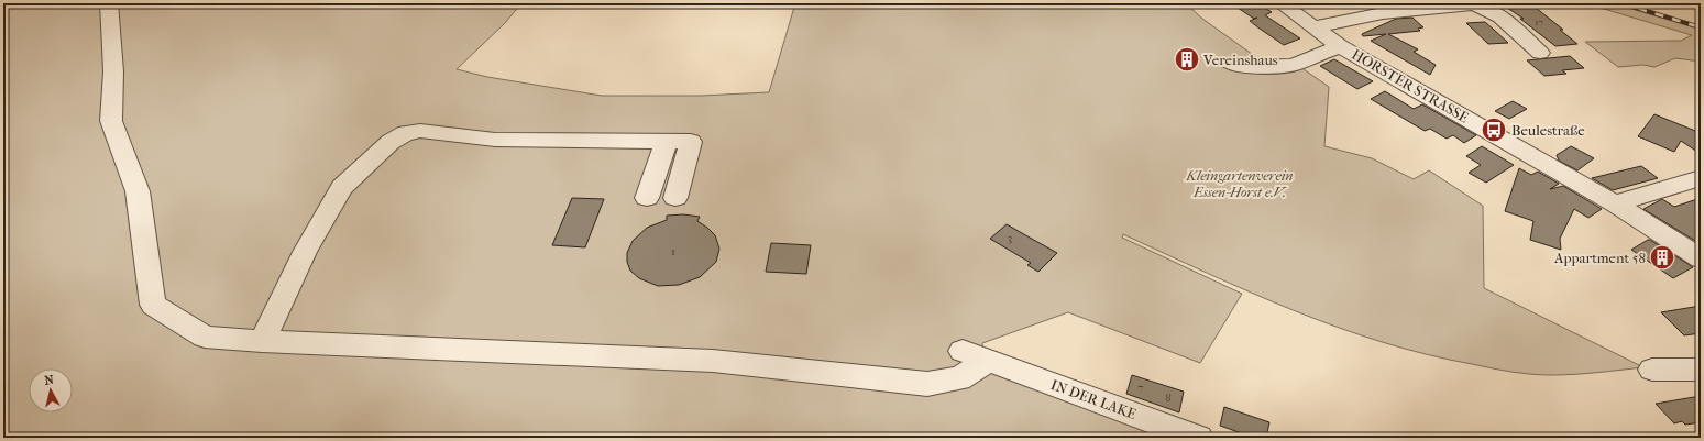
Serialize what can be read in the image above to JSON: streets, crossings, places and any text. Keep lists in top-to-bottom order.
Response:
{
  "streets": {
    "street": ["HORSTER STRASSE", "IN DER LAKE"]
  },
  "parks": ["Kleingartenverein Essen-Horst e.V."],
  "places": {
    "building": ["Vereinshaus", "Appartment 58"],
    "bus stop": ["Beulestraße"]
  },
  "house_numbers": [
    "17",
    "3",
    "1",
    "7",
    "8"
  ],
  "north": "top"
}
